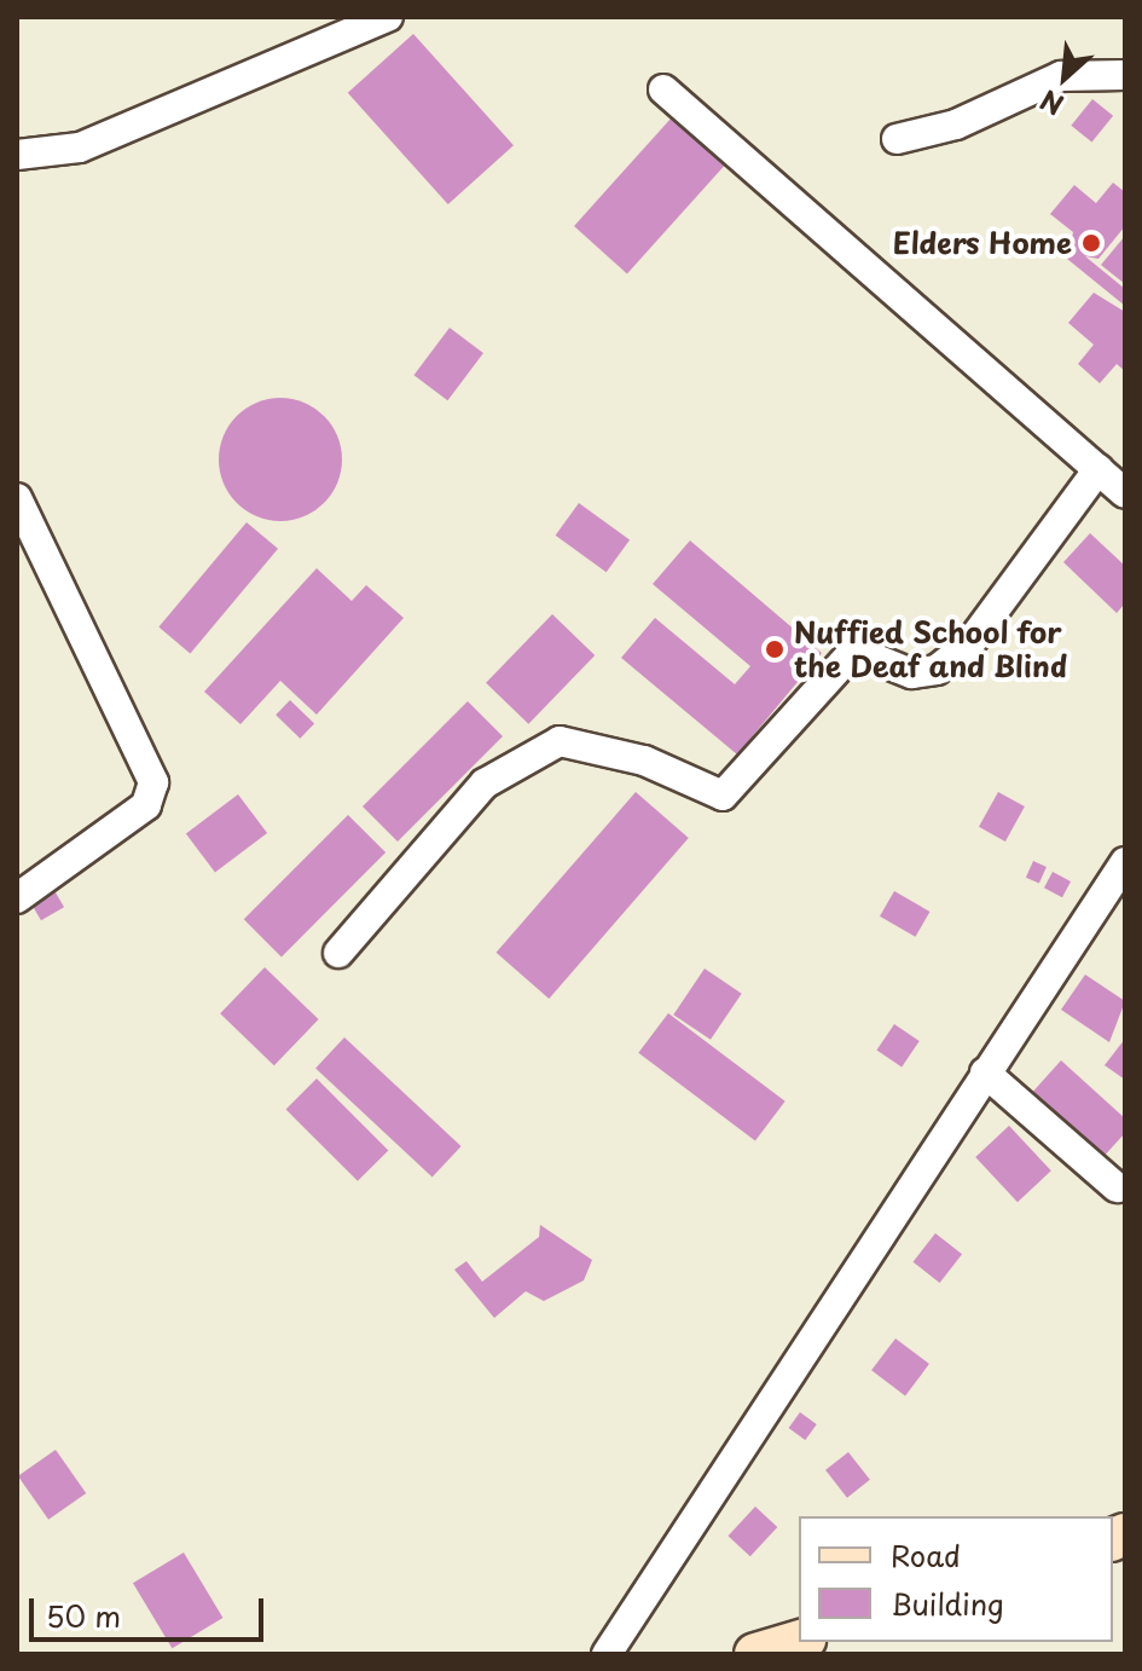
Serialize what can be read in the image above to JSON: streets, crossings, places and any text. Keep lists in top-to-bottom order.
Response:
{
  "places": ["Elders Home", "Nuffied School for the Deaf and Blind"],
  "legend": ["Road", "Building"],
  "scale_bar": "50 m",
  "north": "bottom left"
}
